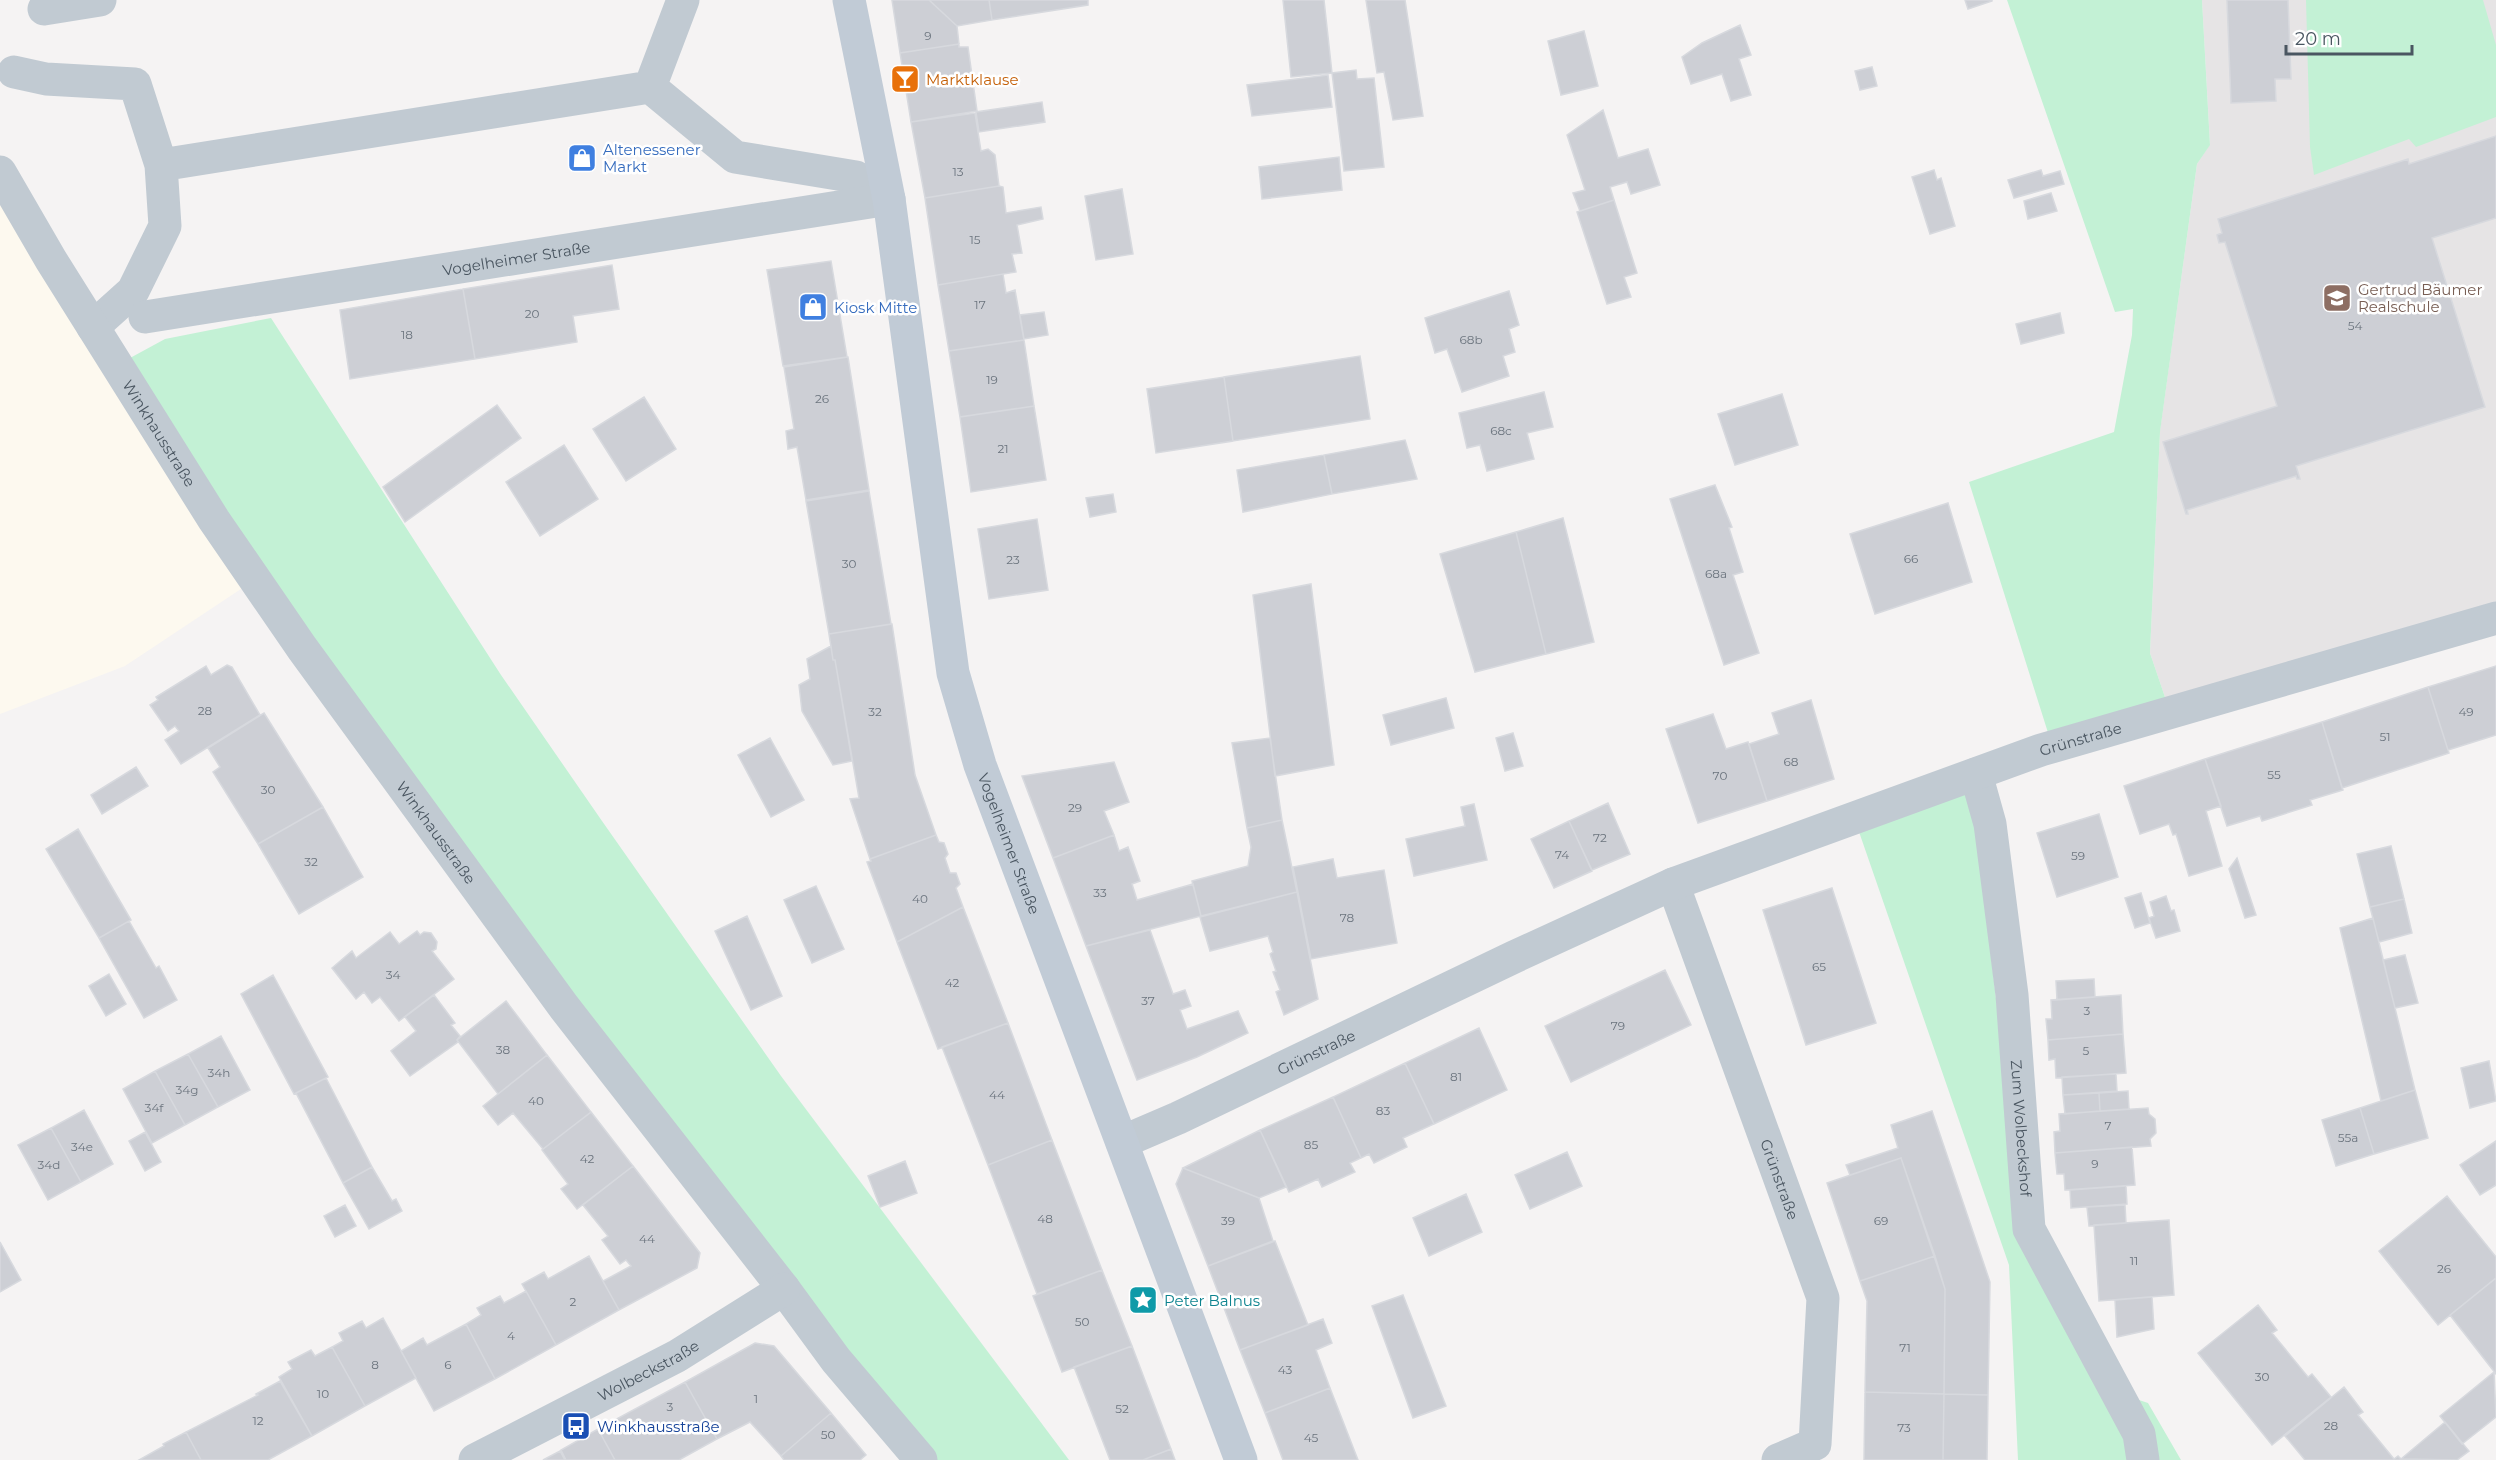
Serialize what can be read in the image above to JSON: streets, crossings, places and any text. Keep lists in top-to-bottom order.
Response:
{
  "streets": {
    "main road": ["Vogelheimer Straße"],
    "street": [
      "Winkhausstraße",
      "Grünstraße",
      "Zum Wolbeckshof",
      "Wolbeckstraße"
    ]
  },
  "crossings": [
    ["Vogelheimer Straße", "Grünstraße"],
    ["Winkhausstraße", "Wolbeckstraße"],
    ["Grünstraße", "Zum Wolbeckshof"]
  ],
  "places": {
    "bar": ["Marktklause"],
    "shop": ["Altenessener Markt", "Kiosk Mitte"],
    "school or university": ["Gertrud Bäumer Realschule"],
    "place": ["Peter Balnus"],
    "bus stop": ["Winkhausstraße"]
  },
  "house_numbers": [
    "9",
    "13",
    "15",
    "17",
    "20",
    "54",
    "18",
    "68b",
    "19",
    "26",
    "68c",
    "21",
    "66",
    "23",
    "30",
    "68a",
    "28",
    "32",
    "49",
    "51",
    "68",
    "55",
    "70",
    "30",
    "29",
    "72",
    "74",
    "59",
    "32",
    "33",
    "40",
    "78",
    "65",
    "34",
    "42",
    "37",
    "3",
    "79",
    "38",
    "5",
    "34h",
    "81",
    "34g",
    "44",
    "40",
    "34f",
    "83",
    "7",
    "55a",
    "85",
    "34e",
    "42",
    "9",
    "34d",
    "48",
    "39",
    "69",
    "44",
    "11",
    "26",
    "2",
    "50",
    "4",
    "71",
    "8",
    "6",
    "43",
    "30",
    "10",
    "1",
    "3",
    "52",
    "12",
    "28",
    "73",
    "50",
    "45"
  ],
  "scale_bar": "20 m"
}
